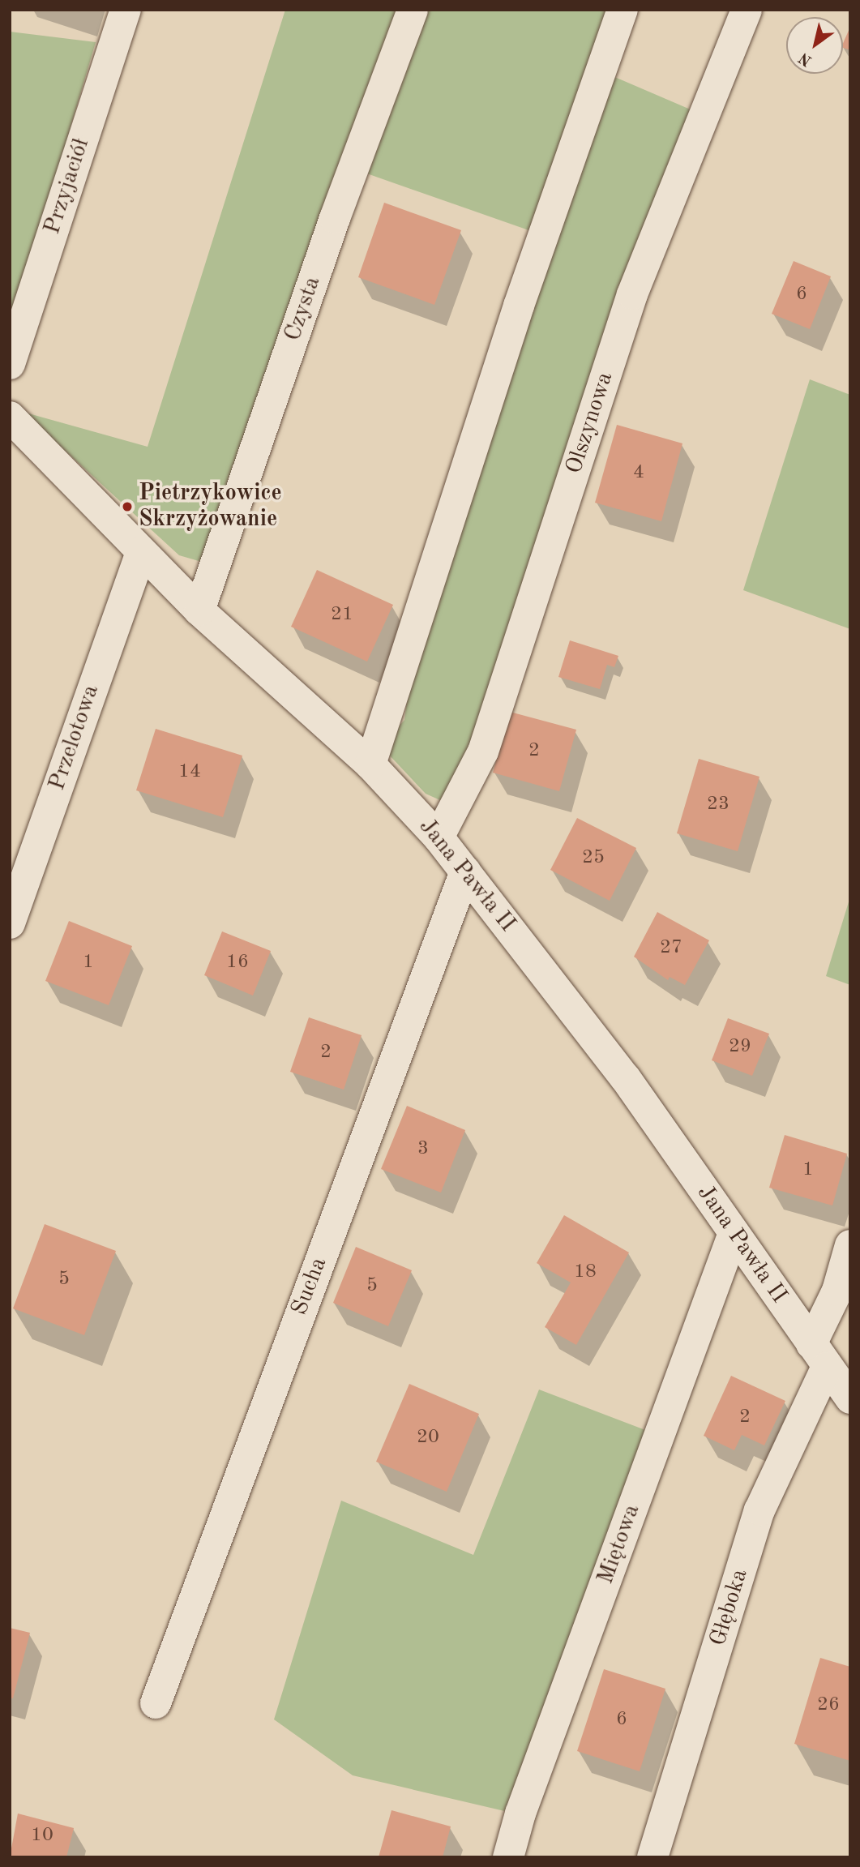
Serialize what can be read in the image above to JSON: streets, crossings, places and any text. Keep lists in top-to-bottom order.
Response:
{
  "streets": {
    "street": [
      "Przyjaciół",
      "Czysta",
      "Olszynowa",
      "Przelotowa",
      "Jana Pawła II",
      "Sucha",
      "Miętowa",
      "Głęboka"
    ]
  },
  "crossings": [
    ["Czysta", "Jana Pawła II"],
    ["Olszynowa", "Jana Pawła II"],
    ["Przelotowa", "Jana Pawła II"],
    ["Jana Pawła II", "Sucha"],
    ["Jana Pawła II", "Miętowa"],
    ["Jana Pawła II", "Głęboka"]
  ],
  "places": ["Pietrzykowice Skrzyżowanie"],
  "house_numbers": [
    "6",
    "4",
    "21",
    "2",
    "14",
    "23",
    "25",
    "27",
    "1",
    "16",
    "29",
    "2",
    "3",
    "1",
    "18",
    "5",
    "5",
    "2",
    "20",
    "26",
    "6",
    "10"
  ],
  "north": "bottom left"
}
